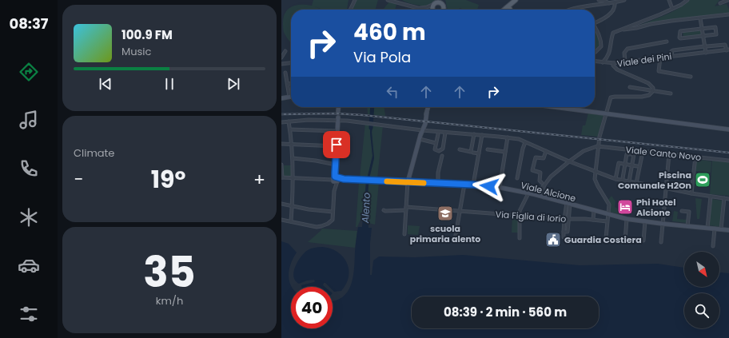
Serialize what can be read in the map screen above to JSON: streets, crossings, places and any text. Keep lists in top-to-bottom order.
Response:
{
  "streets": {
    "street": [
      "Viale dei Pini",
      "Viale Canto Novo",
      "Viale Alcione",
      "Via Figlia di Iorio"
    ]
  },
  "water": ["Alento"],
  "places": {
    "sports": ["Piscina Comunale H2On"],
    "hotel": ["Phi Hotel Alcione"],
    "school or university": ["scuola primaria alento"],
    "public building": ["Guardia Costiera"]
  },
  "north": "bottom right",
  "page": {
    "tabs": "08:37",
    "turn": ["460 m", "Via Pola"],
    "song": ["100.9 FM", "Music"],
    "tile": [
      "Climate",
      ["35", "km/h"]
    ],
    "heat": ["−", "19°", "+"],
    "limit": "40",
    "trip": "08:39 · 2 min · 560 m"
  }
}
